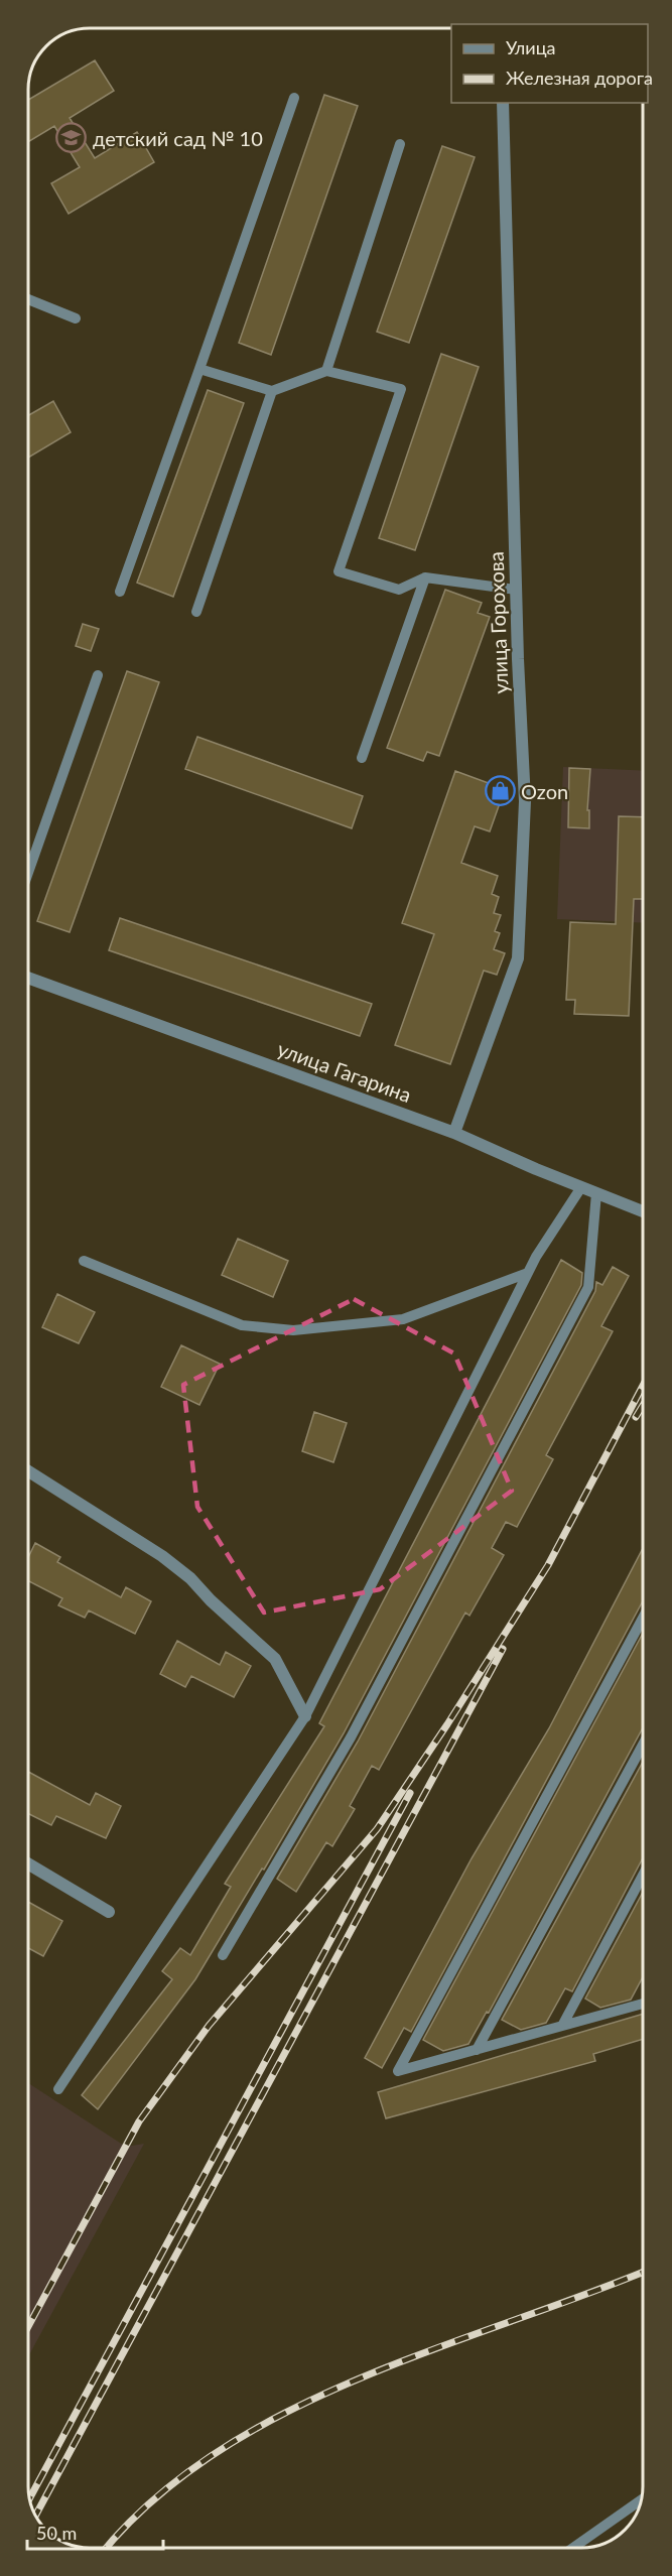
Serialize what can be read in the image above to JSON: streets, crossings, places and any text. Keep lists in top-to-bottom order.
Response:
{
  "streets": {
    "street": ["улица Горохова", "улица Гагарина"]
  },
  "crossings": [
    ["улица Горохова", "улица Гагарина"]
  ],
  "places": {
    "school or university": ["детский сад № 10"],
    "shop": ["Ozon"]
  },
  "legend": ["Улица", "Железная дорога"],
  "scale_bar": "50 m"
}
